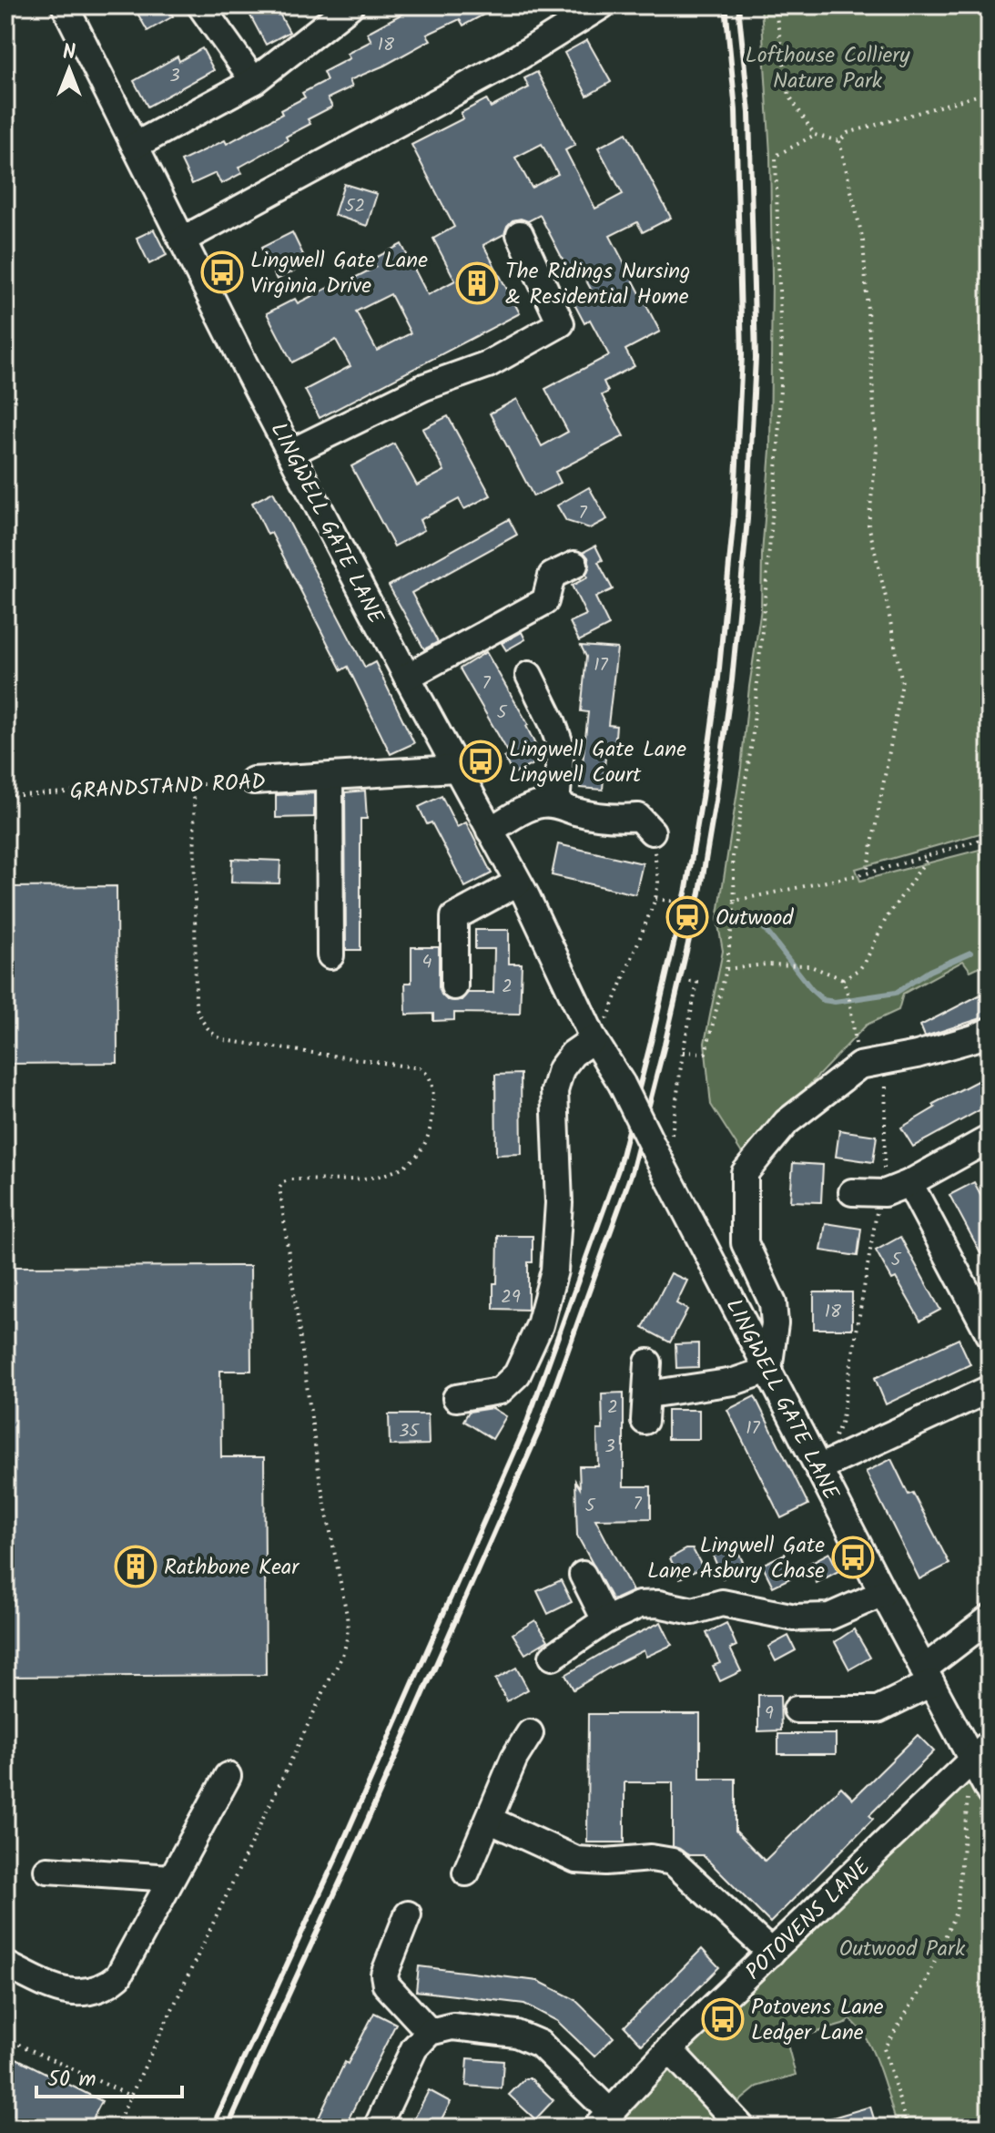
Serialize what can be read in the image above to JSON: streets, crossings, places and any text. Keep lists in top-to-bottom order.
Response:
{
  "streets": {
    "street": ["LINGWELL GATE LANE", "GRANDSTAND ROAD", "POTOVENS LANE"]
  },
  "crossings": [
    ["LINGWELL GATE LANE", "GRANDSTAND ROAD"],
    ["LINGWELL GATE LANE", "POTOVENS LANE"]
  ],
  "parks": ["Lofthouse Colliery Nature Park", "Outwood Park"],
  "places": {
    "bus stop": [
      "Lingwell Gate Lane Virginia Drive",
      "Lingwell Gate Lane Lingwell Court",
      "Lingwell Gate Lane Asbury Chase",
      "Potovens Lane Ledger Lane"
    ],
    "building": ["The Ridings Nursing & Residential Home", "Rathbone Kear"],
    "station": ["Outwood"]
  },
  "house_numbers": [
    "18",
    "3",
    "52",
    "7",
    "17",
    "7",
    "5",
    "4",
    "2",
    "5",
    "29",
    "18",
    "2",
    "17",
    "35",
    "3",
    "7",
    "5",
    "9"
  ],
  "scale_bar": "50 m",
  "north": "top"
}
